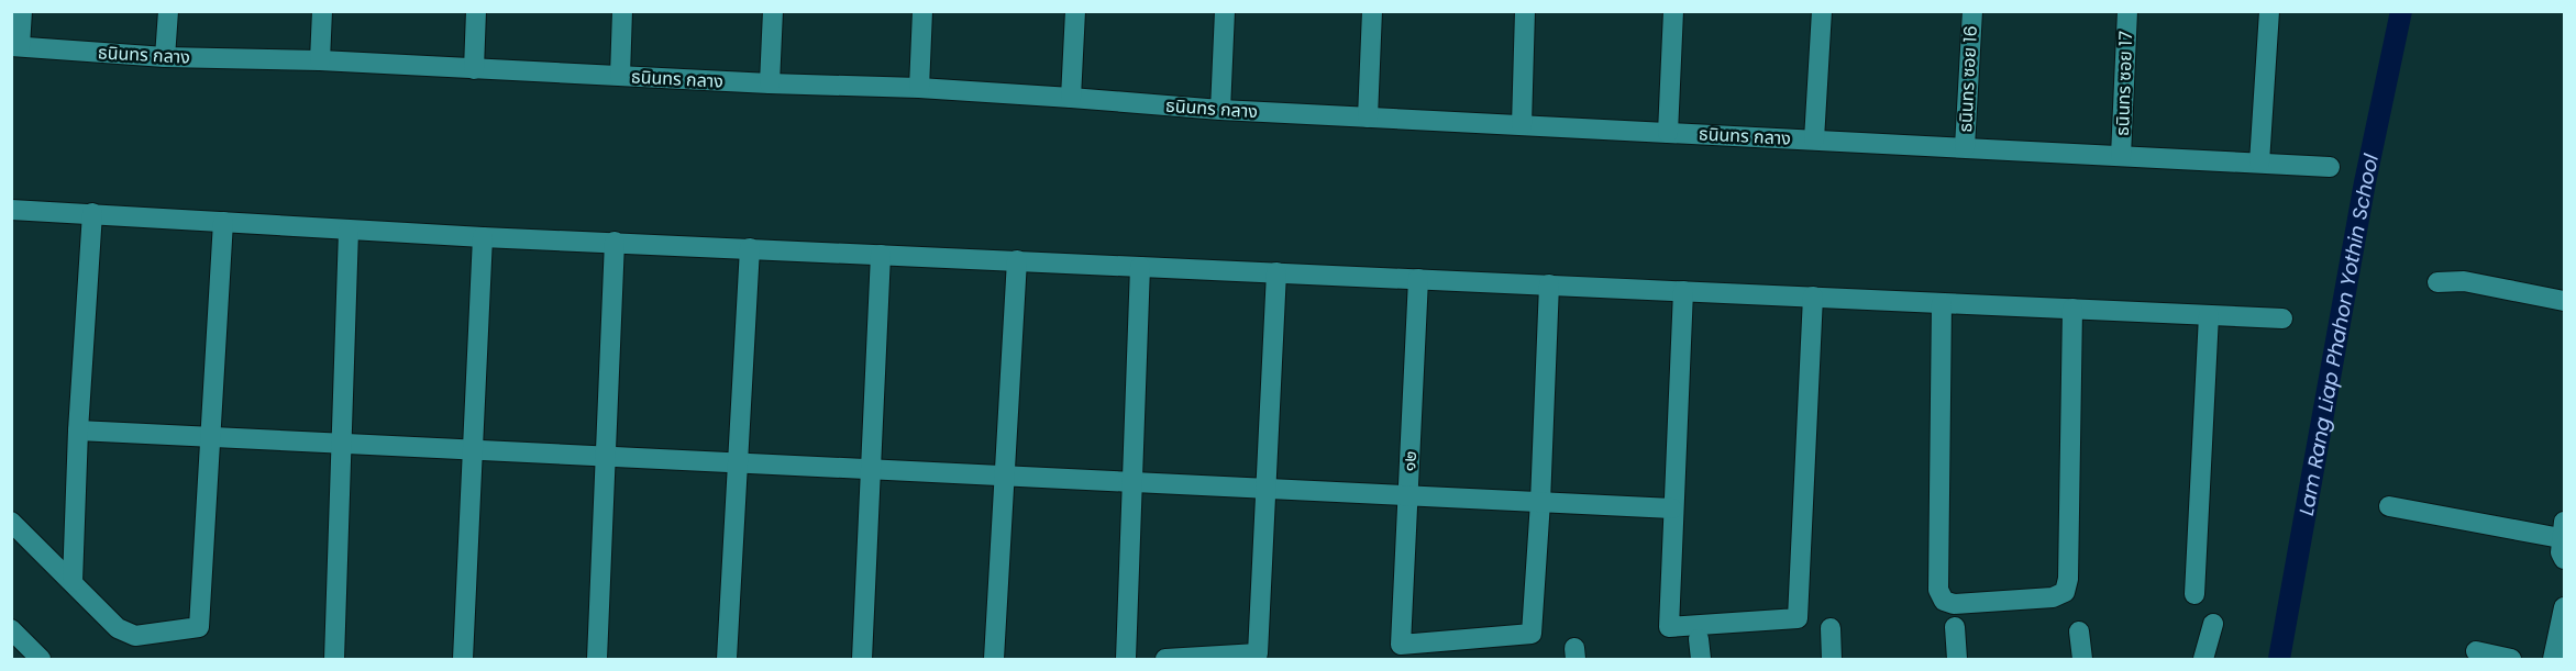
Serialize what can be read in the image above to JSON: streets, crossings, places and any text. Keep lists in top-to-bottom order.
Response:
{
  "streets": {
    "street": [
      "ธนินทร กลาง",
      "ธนินทร ซอย 16",
      "ธนินทร ซอย 17",
      "๑๒"
    ]
  },
  "crossings": [
    ["ธนินทร กลาง", "ธนินทร ซอย 16"],
    ["ธนินทร กลาง", "ธนินทร ซอย 17"]
  ],
  "water": ["Lam Rang Liap Phahon Yothin School"]
}
